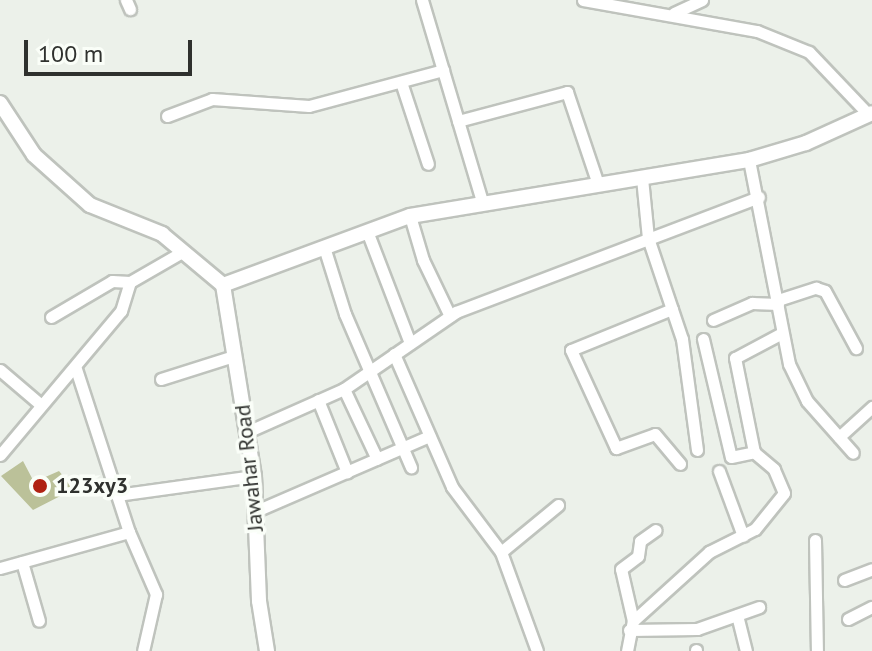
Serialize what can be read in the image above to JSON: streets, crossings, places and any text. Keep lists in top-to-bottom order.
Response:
{
  "streets": {
    "street": ["Jawahar Road"]
  },
  "places": ["123xy3"],
  "scale_bar": "100 m"
}
